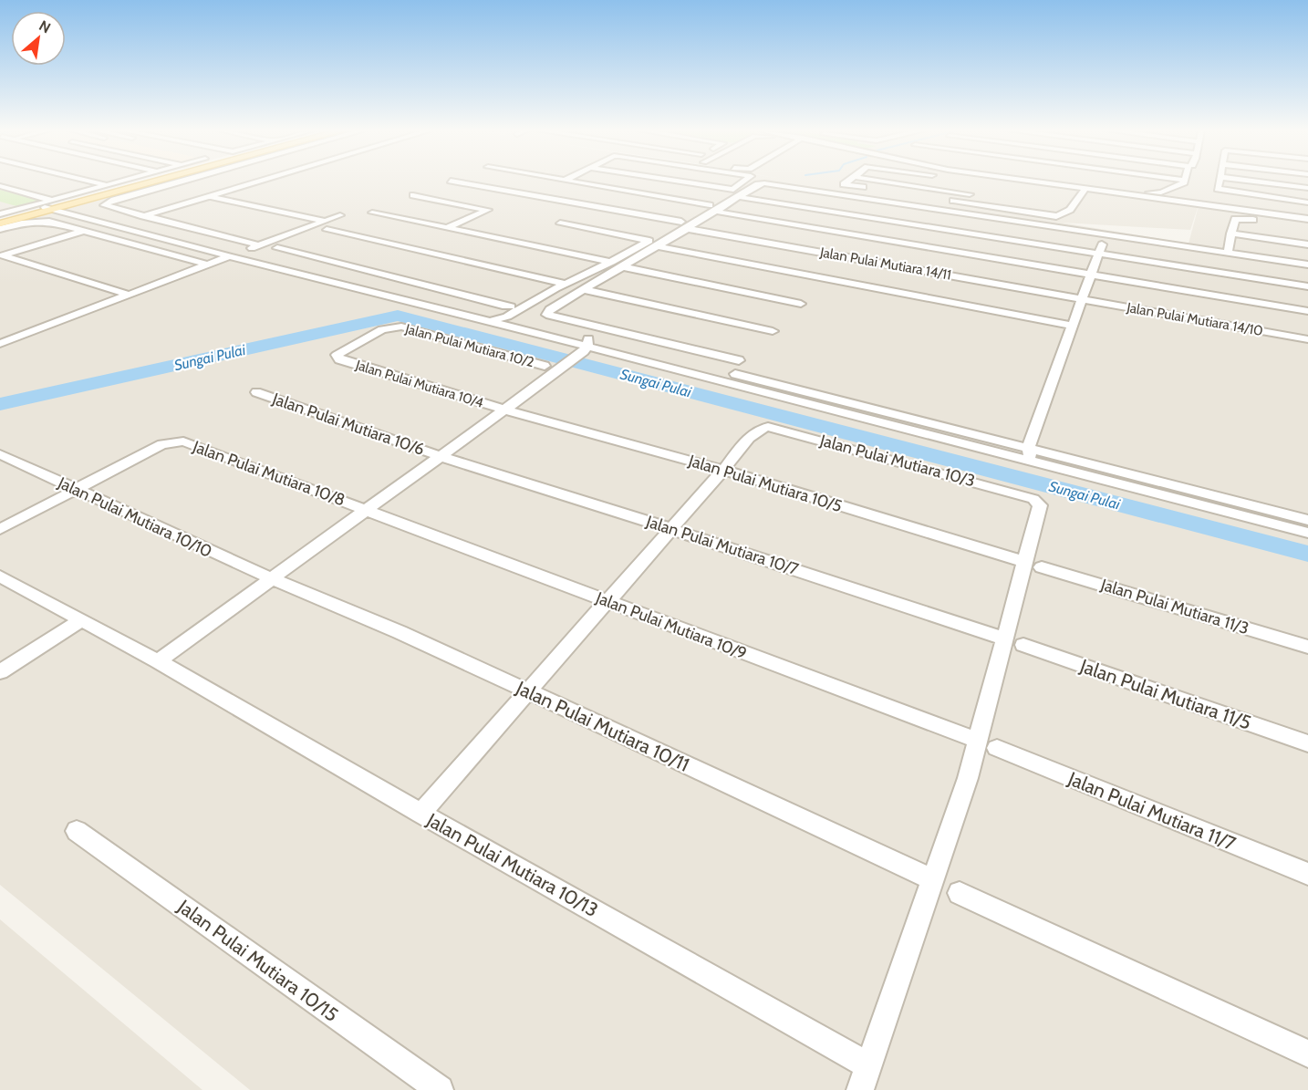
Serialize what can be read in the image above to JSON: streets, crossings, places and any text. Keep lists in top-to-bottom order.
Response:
{
  "streets": {
    "street": [
      "Jalan Pulai Mutiara 14/11",
      "Jalan Pulai Mutiara 14/10",
      "Jalan Pulai Mutiara 10/2",
      "Jalan Pulai Mutiara 10/4",
      "Jalan Pulai Mutiara 10/6",
      "Jalan Pulai Mutiara 10/3",
      "Jalan Pulai Mutiara 10/8",
      "Jalan Pulai Mutiara 10/5",
      "Jalan Pulai Mutiara 10/10",
      "Jalan Pulai Mutiara 10/7",
      "Jalan Pulai Mutiara 11/3",
      "Jalan Pulai Mutiara 10/9",
      "Jalan Pulai Mutiara 11/5",
      "Jalan Pulai Mutiara 10/11",
      "Jalan Pulai Mutiara 11/7",
      "Jalan Pulai Mutiara 10/13",
      "Jalan Pulai Mutiara 10/15"
    ]
  },
  "crossings": [
    ["Jalan Pulai Mutiara 14/11", "Jalan Pulai Mutiara 14/10"],
    ["Jalan Pulai Mutiara 10/2", "Jalan Pulai Mutiara 10/4"],
    ["Jalan Pulai Mutiara 10/4", "Jalan Pulai Mutiara 10/5"],
    ["Jalan Pulai Mutiara 10/6", "Jalan Pulai Mutiara 10/7"],
    ["Jalan Pulai Mutiara 10/3", "Jalan Pulai Mutiara 10/5"],
    ["Jalan Pulai Mutiara 10/8", "Jalan Pulai Mutiara 10/10"],
    ["Jalan Pulai Mutiara 10/8", "Jalan Pulai Mutiara 10/9"],
    ["Jalan Pulai Mutiara 10/10", "Jalan Pulai Mutiara 10/11"],
    ["Jalan Pulai Mutiara 10/9", "Jalan Pulai Mutiara 11/7"]
  ],
  "water": ["Sungai Pulai"],
  "north": "top right"
}
